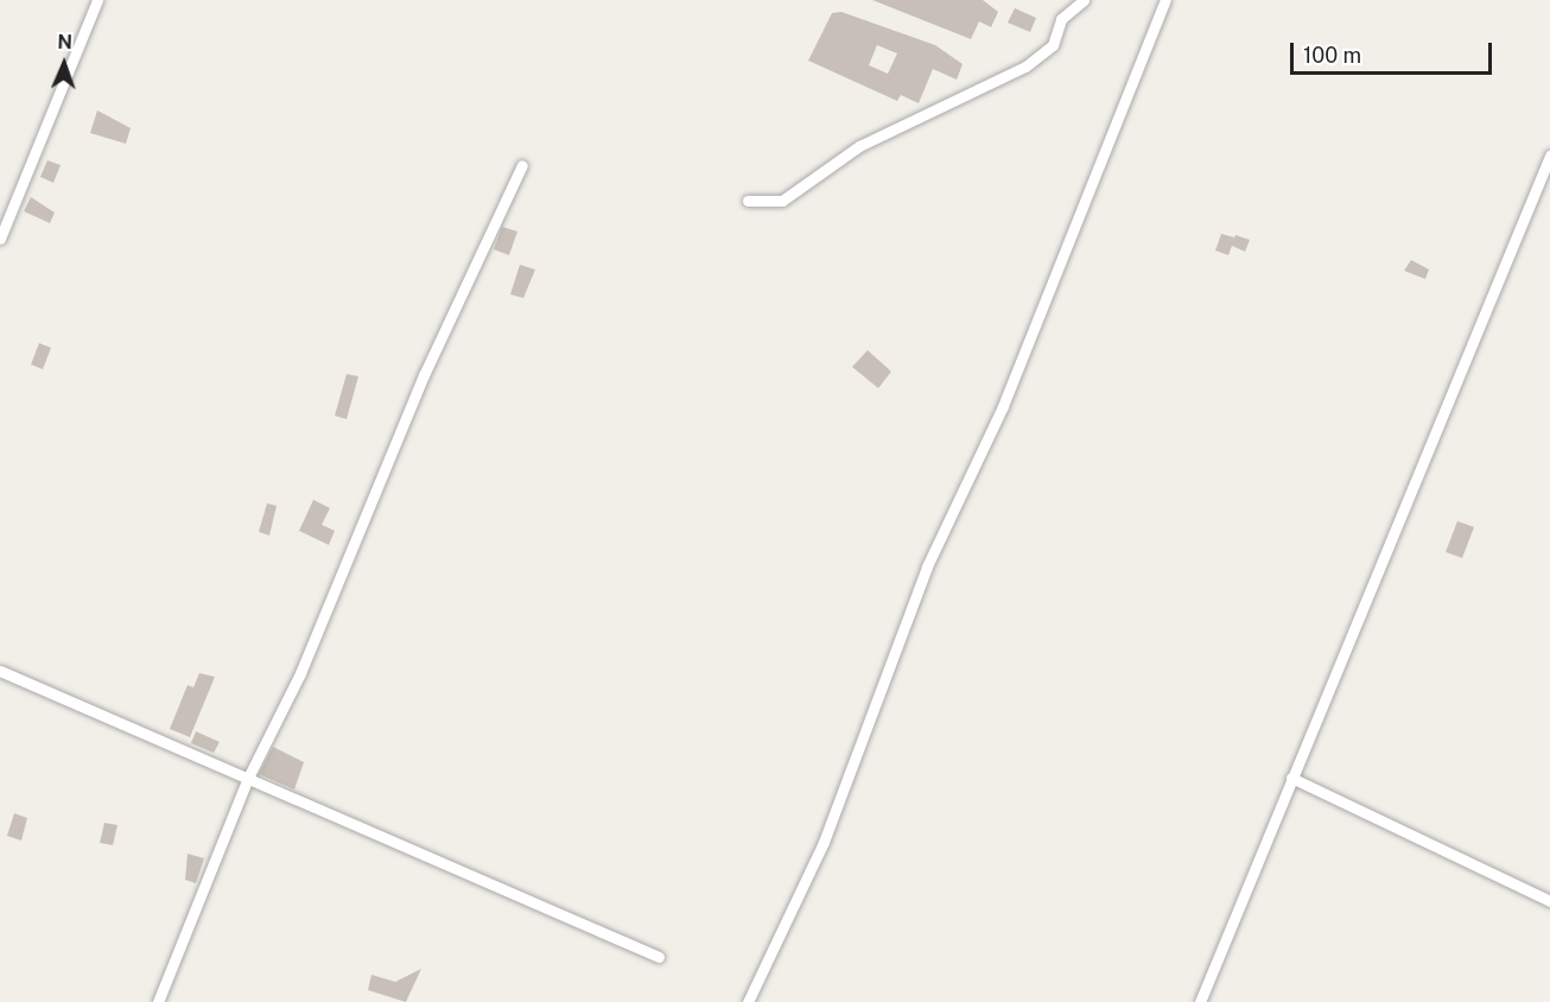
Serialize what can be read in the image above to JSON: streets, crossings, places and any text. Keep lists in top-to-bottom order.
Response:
{
  "scale_bar": "100 m",
  "north": "top"
}
